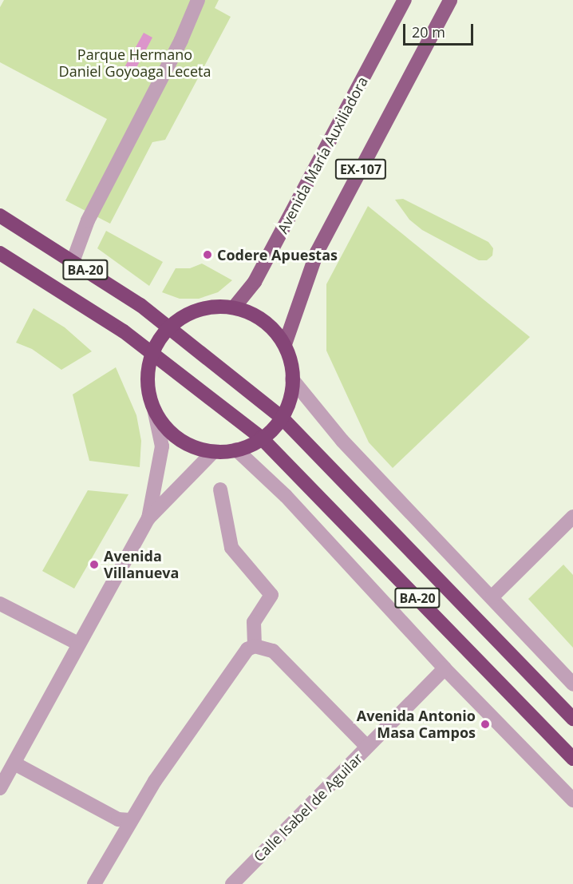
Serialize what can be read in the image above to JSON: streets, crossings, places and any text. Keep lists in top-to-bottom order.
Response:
{
  "streets": {
    "highway": ["BA-20"],
    "main road": ["Avenida María Auxiliadora", "EX-107"],
    "street": ["Calle Isabel de Aguilar"]
  },
  "parks": ["Parque Hermano Daniel Goyoaga Leceta"],
  "places": ["Codere Apuestas", "Avenida Villanueva", "Avenida Antonio Masa Campos"],
  "scale_bar": "20 m"
}
